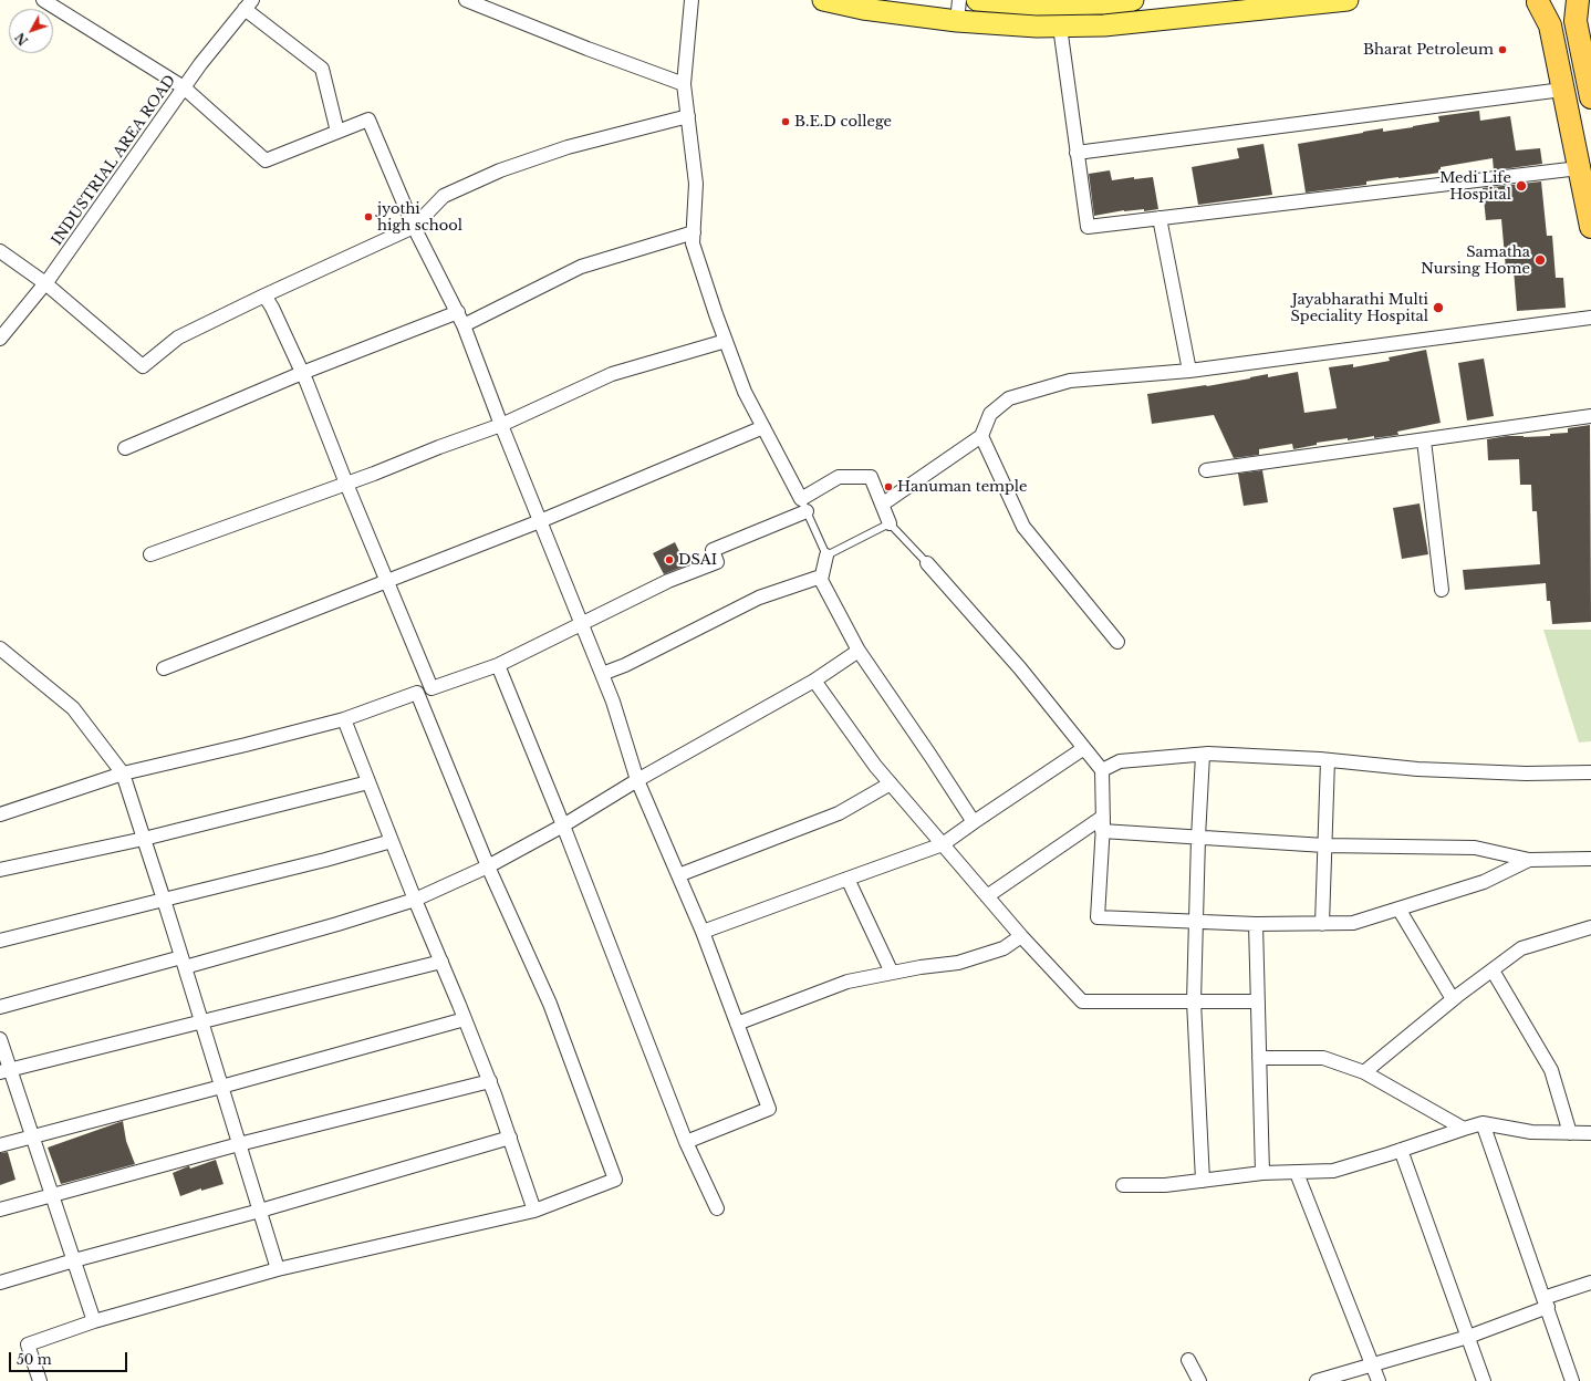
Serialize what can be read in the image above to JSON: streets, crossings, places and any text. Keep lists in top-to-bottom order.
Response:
{
  "streets": {
    "street": ["INDUSTRIAL AREA ROAD"]
  },
  "places": [
    "Bharat Petroleum",
    "B.E.D college",
    "Medi Life Hospital",
    "jyothi high school",
    "Samatha Nursing Home",
    "Jayabharathi Multi Speciality Hospital",
    "Hanuman temple",
    "DSAI"
  ],
  "scale_bar": "50 m",
  "north": "bottom left"
}
